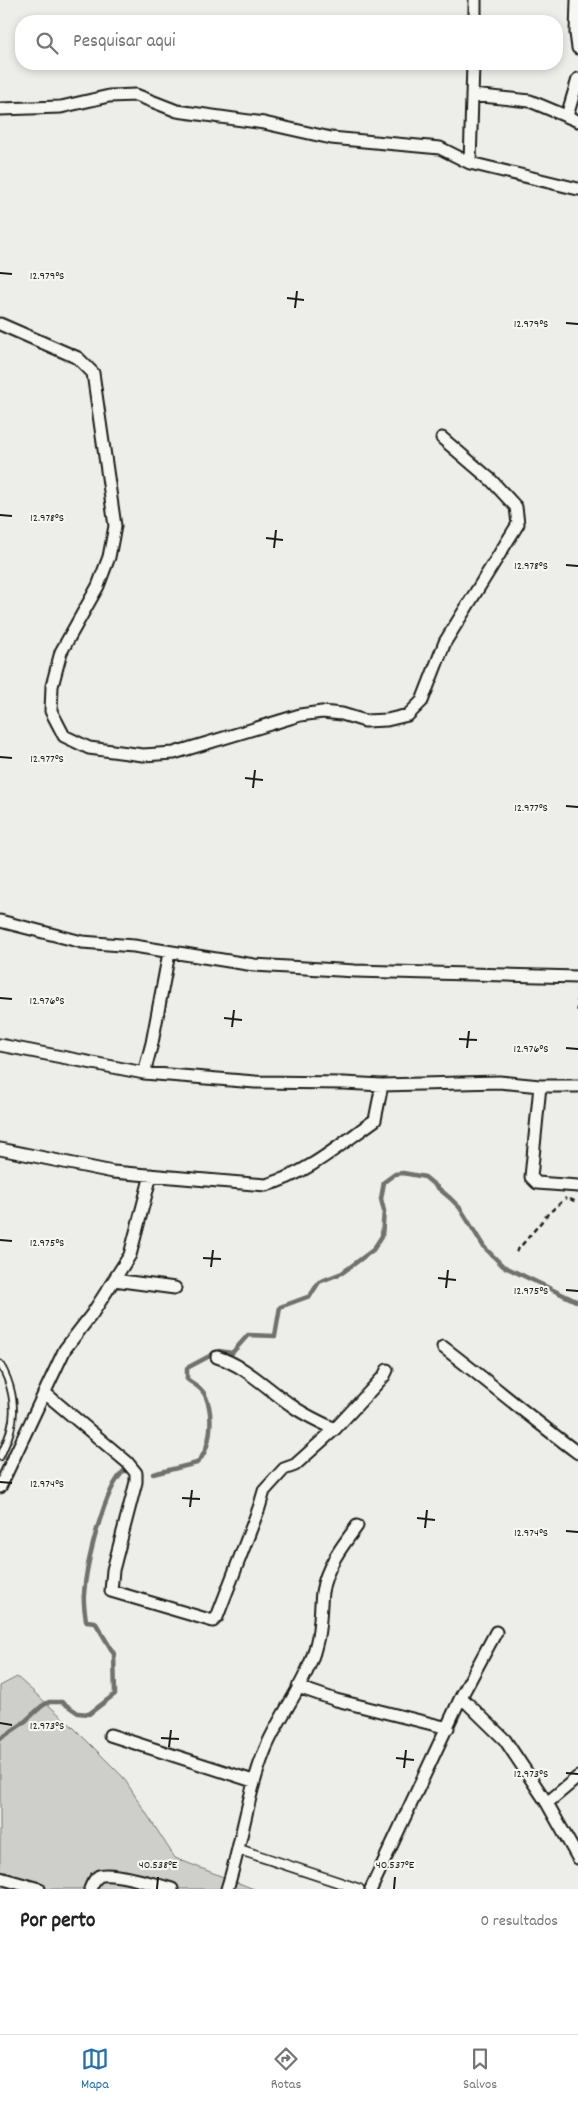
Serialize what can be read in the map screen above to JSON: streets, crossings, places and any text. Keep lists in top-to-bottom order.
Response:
{
  "page": {
    "search": "Pesquisar aqui",
    "heading": ["Por perto", "0 resultados"],
    "nav": ["Mapa", "Rotas", "Salvos"]
  },
  "coordinates": [
    "12.979°S",
    "12.978°S",
    "12.977°S",
    "12.976°S",
    "12.975°S",
    "12.974°S",
    "12.973°S",
    "40.538°E",
    "40.537°E"
  ]
}
